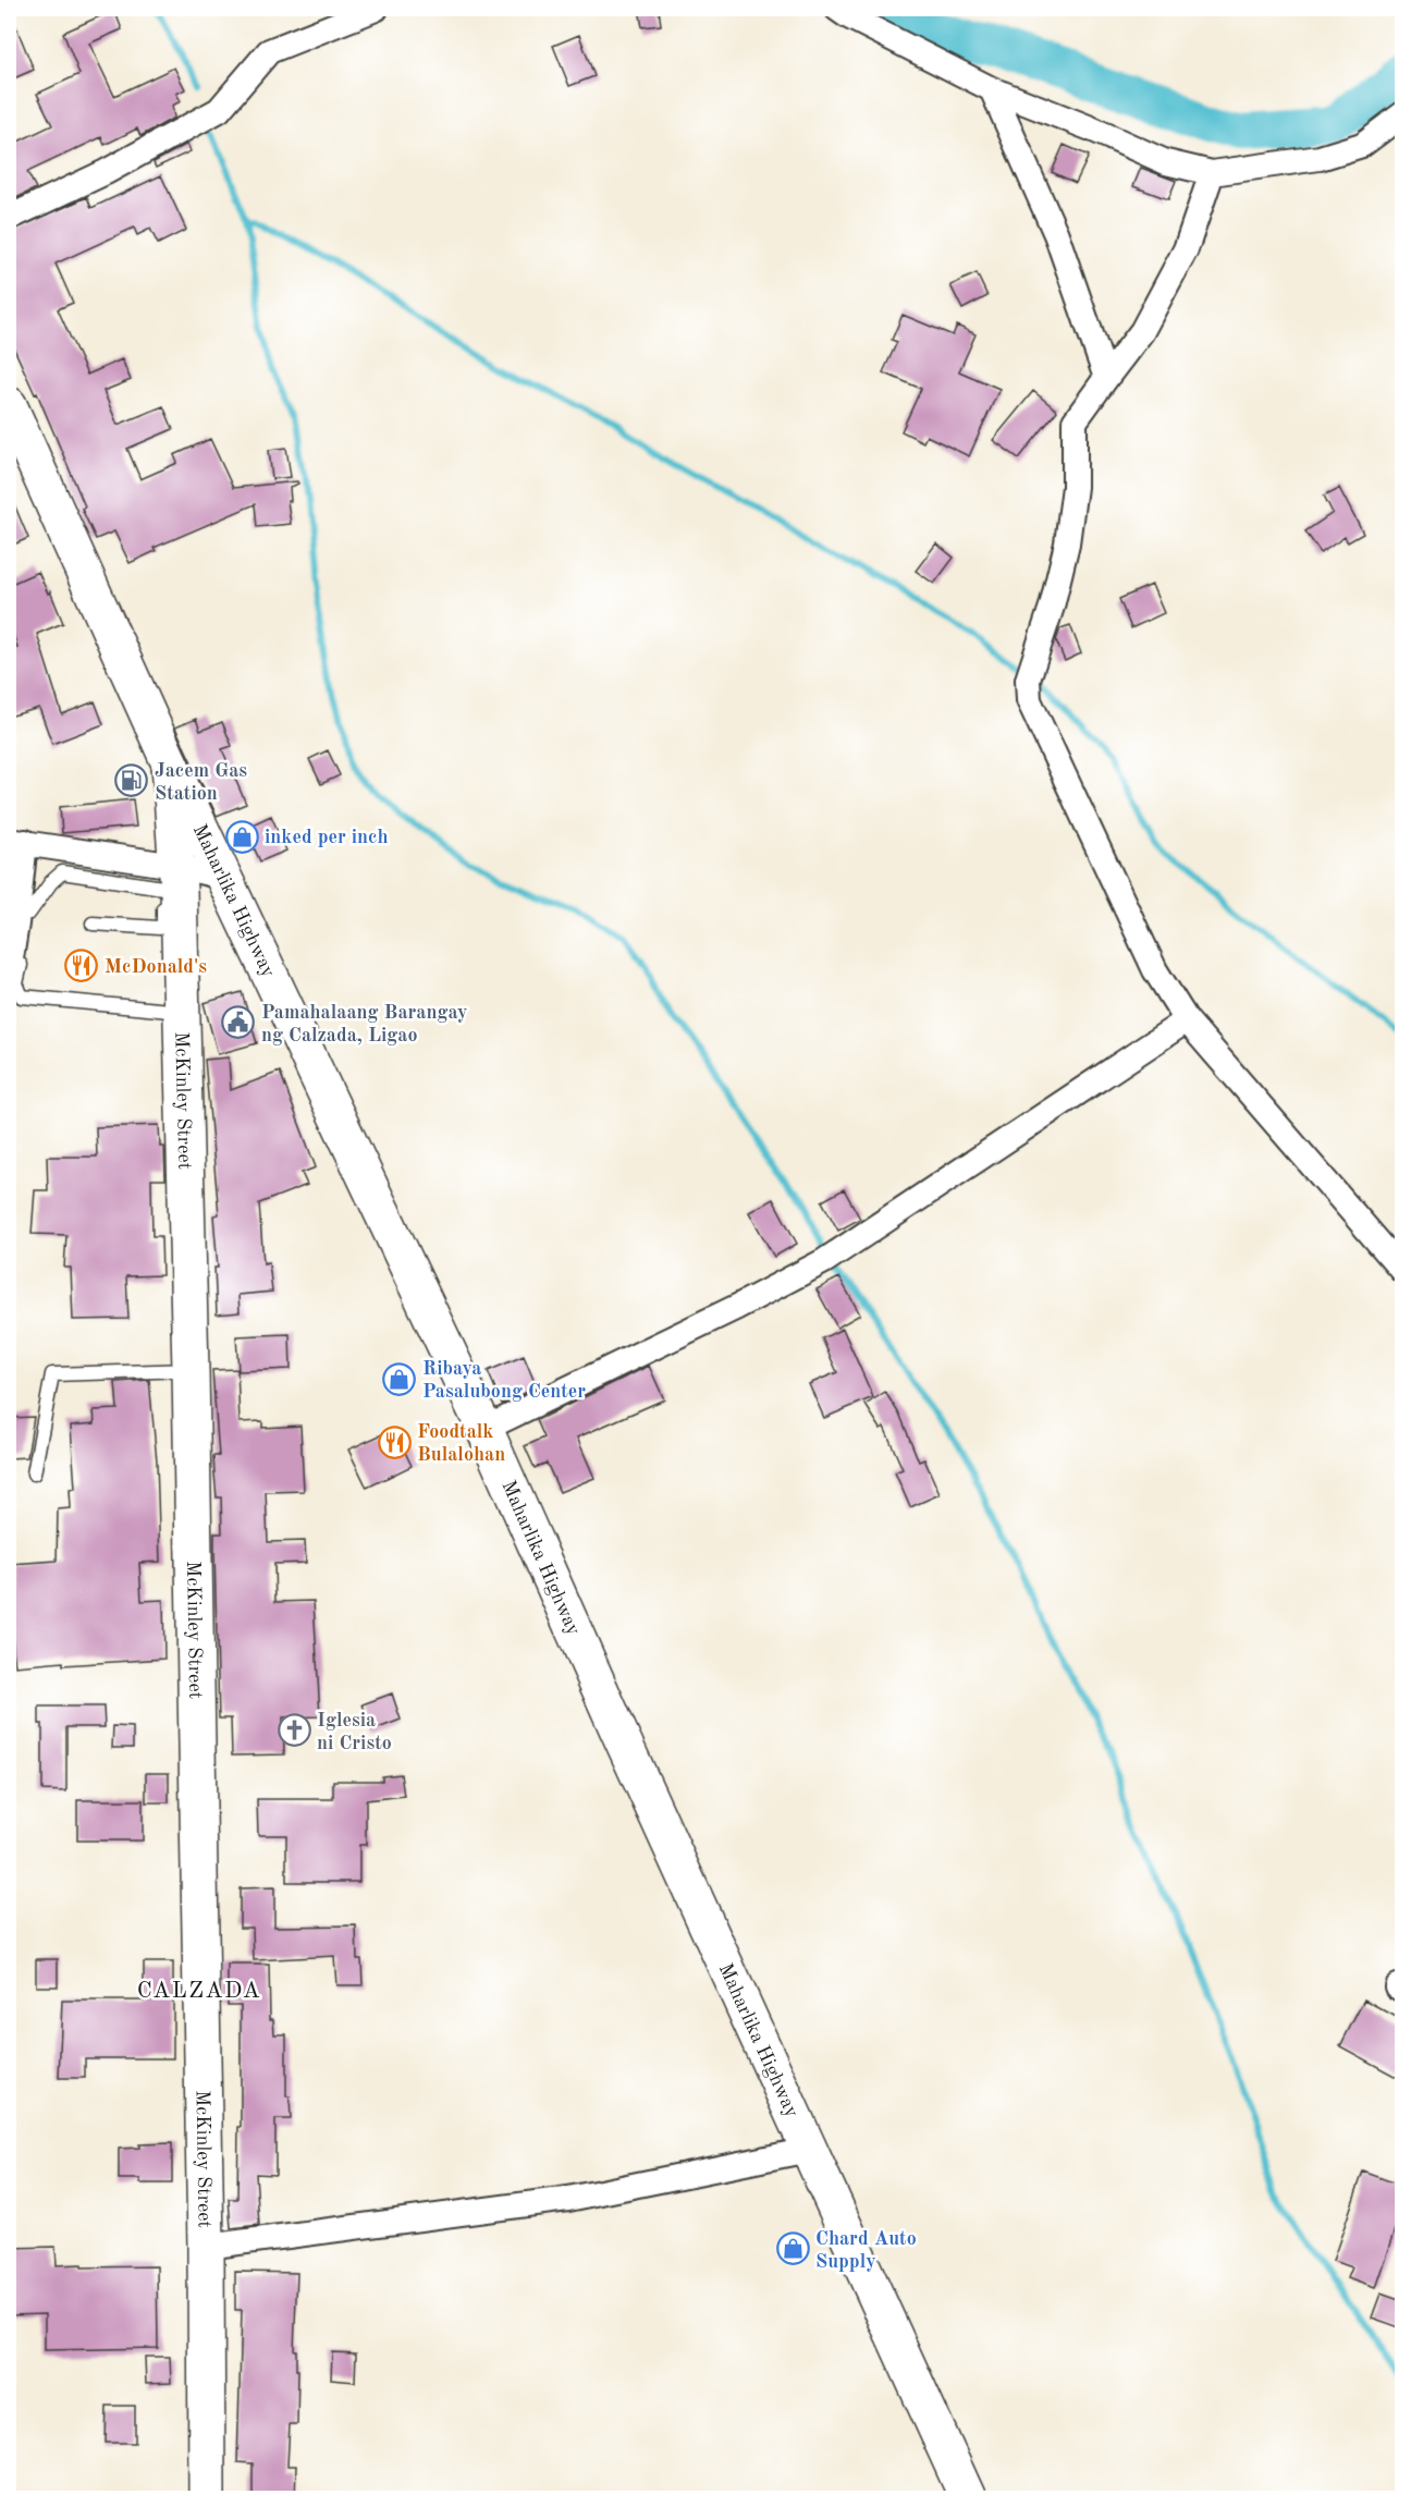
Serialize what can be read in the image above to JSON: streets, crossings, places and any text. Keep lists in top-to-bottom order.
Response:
{
  "streets": {
    "main road": ["Maharlika Highway", "McKinley Street"]
  },
  "crossings": [
    ["Maharlika Highway", "McKinley Street"]
  ],
  "districts": ["CALZADA"],
  "places": {
    "fuel station": ["Jacem Gas Station"],
    "shop": ["inked per inch", "Ribaya Pasalubong Center", "Chard Auto Supply"],
    "restaurant": ["McDonald's", "Foodtalk Bulalohan"],
    "public building": ["Pamahalaang Barangay ng Calzada, Ligao"],
    "church": ["Iglesia ni Cristo"]
  }
}
